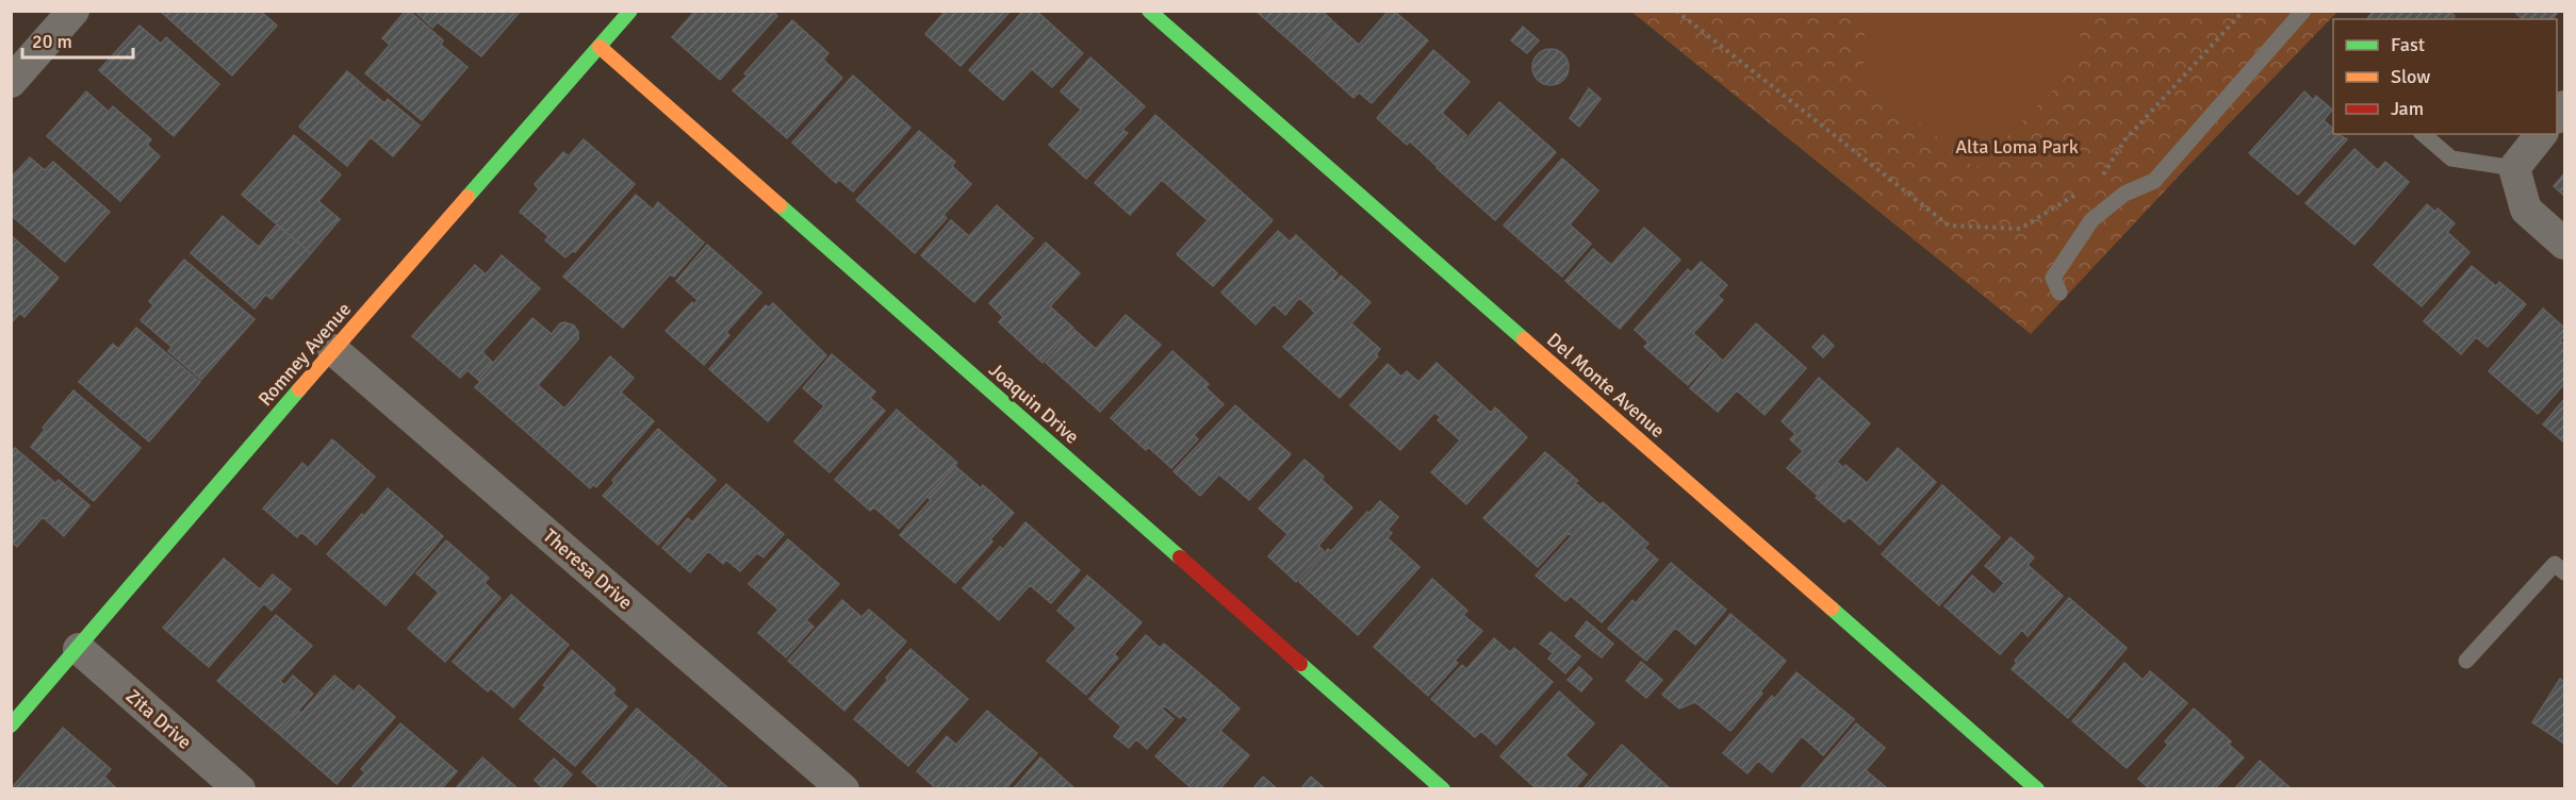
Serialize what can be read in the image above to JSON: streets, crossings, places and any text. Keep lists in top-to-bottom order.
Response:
{
  "streets": {
    "street": [
      "Romney Avenue",
      "Del Monte Avenue",
      "Joaquin Drive",
      "Theresa Drive",
      "Zita Drive"
    ]
  },
  "crossings": [
    ["Romney Avenue", "Joaquin Drive"],
    ["Romney Avenue", "Theresa Drive"],
    ["Romney Avenue", "Zita Drive"]
  ],
  "parks": ["Alta Loma Park"],
  "legend": ["Fast", "Slow", "Jam"],
  "scale_bar": "20 m"
}
